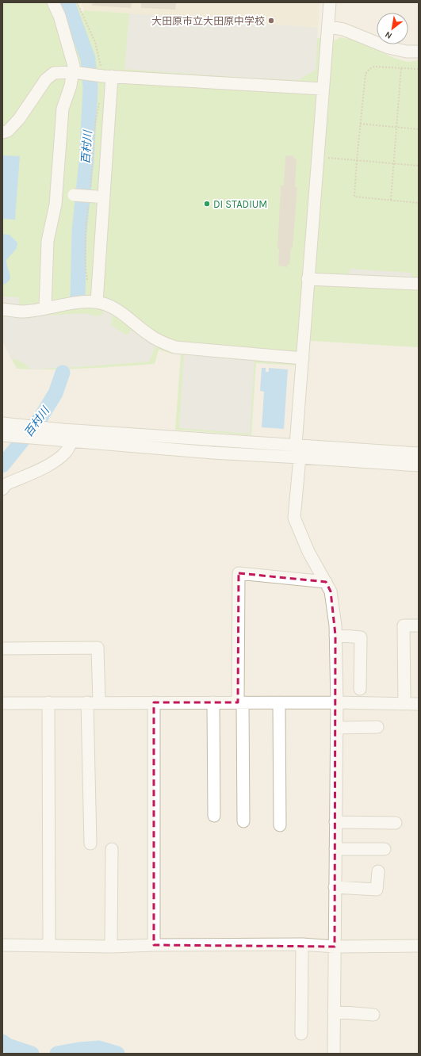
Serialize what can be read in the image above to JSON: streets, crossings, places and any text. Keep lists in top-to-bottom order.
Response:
{
  "water": ["百村川"],
  "places": ["大田原市立大田原中学校", "DI STADIUM"],
  "north": "bottom left"
}
